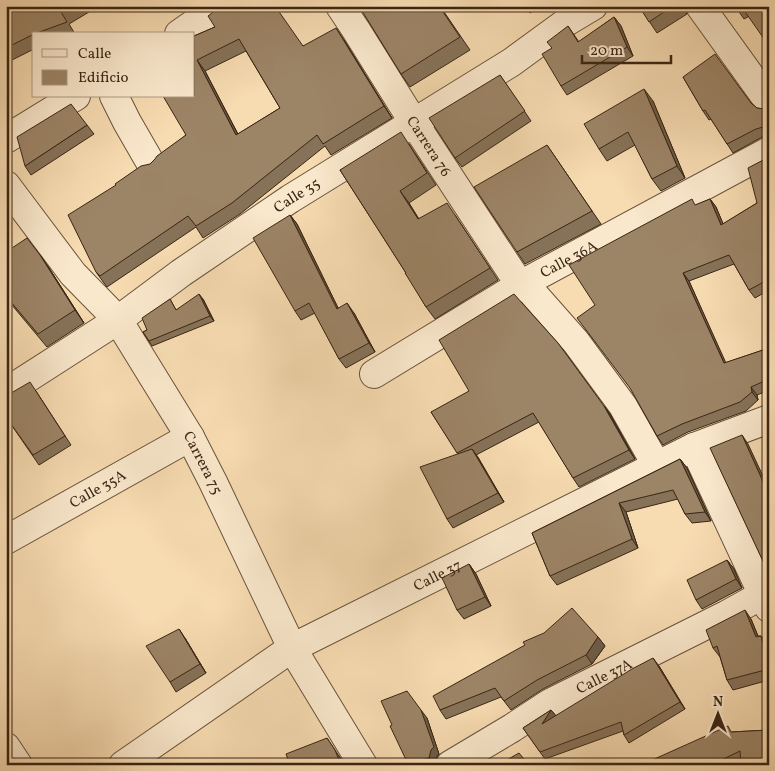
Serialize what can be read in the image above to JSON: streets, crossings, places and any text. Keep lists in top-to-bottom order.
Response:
{
  "streets": {
    "street": [
      "Carrera 76",
      "Calle 35",
      "Calle 36A",
      "Carrera 75",
      "Calle 35A",
      "Calle 37",
      "Calle 37A"
    ]
  },
  "crossings": [
    ["Carrera 76", "Calle 35"],
    ["Carrera 76", "Calle 36A"],
    ["Carrera 76", "Calle 37"],
    ["Calle 35", "Carrera 75"],
    ["Carrera 75", "Calle 35A"],
    ["Carrera 75", "Calle 37"]
  ],
  "legend": ["Calle", "Edificio"],
  "scale_bar": "20 m",
  "north": "top"
}
